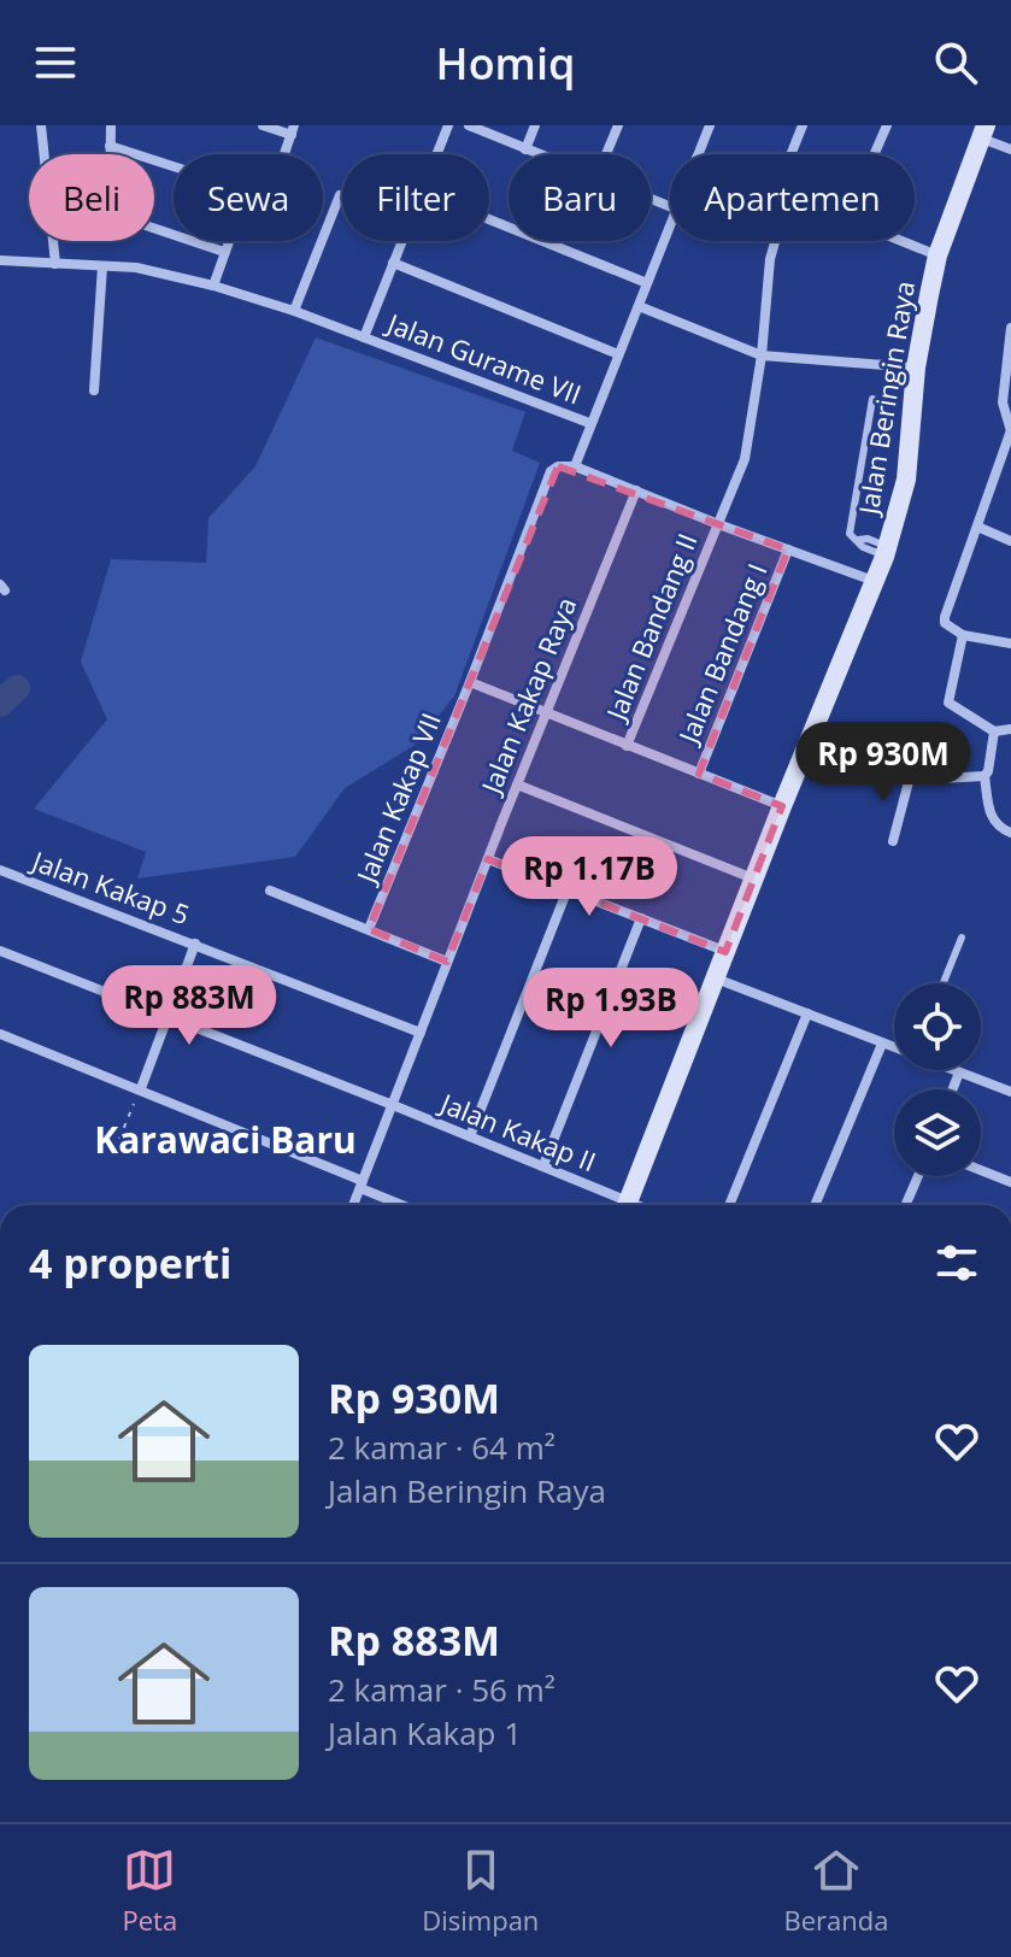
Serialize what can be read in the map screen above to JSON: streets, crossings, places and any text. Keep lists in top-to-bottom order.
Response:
{
  "streets": {
    "street": [
      "Jalan Gurame VII",
      "Jalan Beringin Raya",
      "Jalan Bandang II",
      "Jalan Bandang I",
      "Jalan Kakap Raya",
      "Jalan Kakap VII",
      "Jalan Kakap 5",
      "Jalan Kakap II"
    ]
  },
  "crossings": [
    ["Jalan Kakap Raya", "Jalan Kakap 5"],
    ["Jalan Kakap Raya", "Jalan Kakap II"]
  ],
  "districts": ["Karawaci Baru"],
  "page": {
    "header": "Homiq",
    "chip": [
      "Beli",
      "Sewa",
      "Filter",
      "Baru",
      "Apartemen"
    ],
    "price": [
      "Rp 930M",
      "Rp 1.17B",
      "Rp 883M",
      "Rp 1.93B"
    ],
    "heading": "4 properti",
    "list": [
      {
        "name": "Rp 930M",
        "note": "2 kamar · 64 m² · Jalan Beringin Raya"
      },
      {
        "name": "Rp 883M",
        "note": "2 kamar · 56 m² · Jalan Kakap 1"
      }
    ],
    "tabs": ["Peta", "Disimpan", "Beranda"]
  }
}
